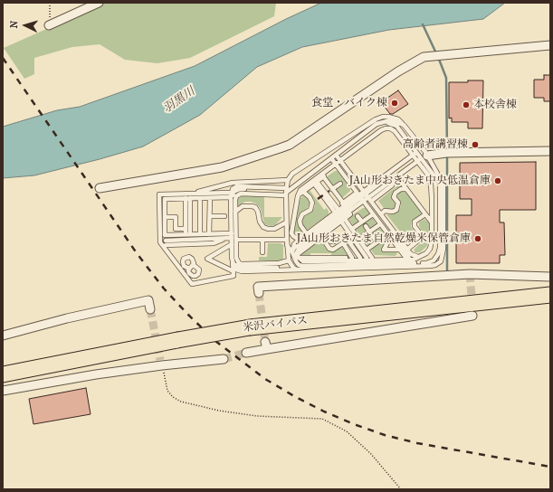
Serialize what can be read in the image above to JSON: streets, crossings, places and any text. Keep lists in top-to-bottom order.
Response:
{
  "streets": {
    "highway": ["米沢バイパス"]
  },
  "water": ["羽黒川"],
  "places": [
    "食堂・バイク棟",
    "本校舎棟",
    "高齢者講習棟",
    "JA山形おきたま中央低温倉庫",
    "JA山形おきたま自然乾燥米保管倉庫"
  ],
  "north": "left"
}
